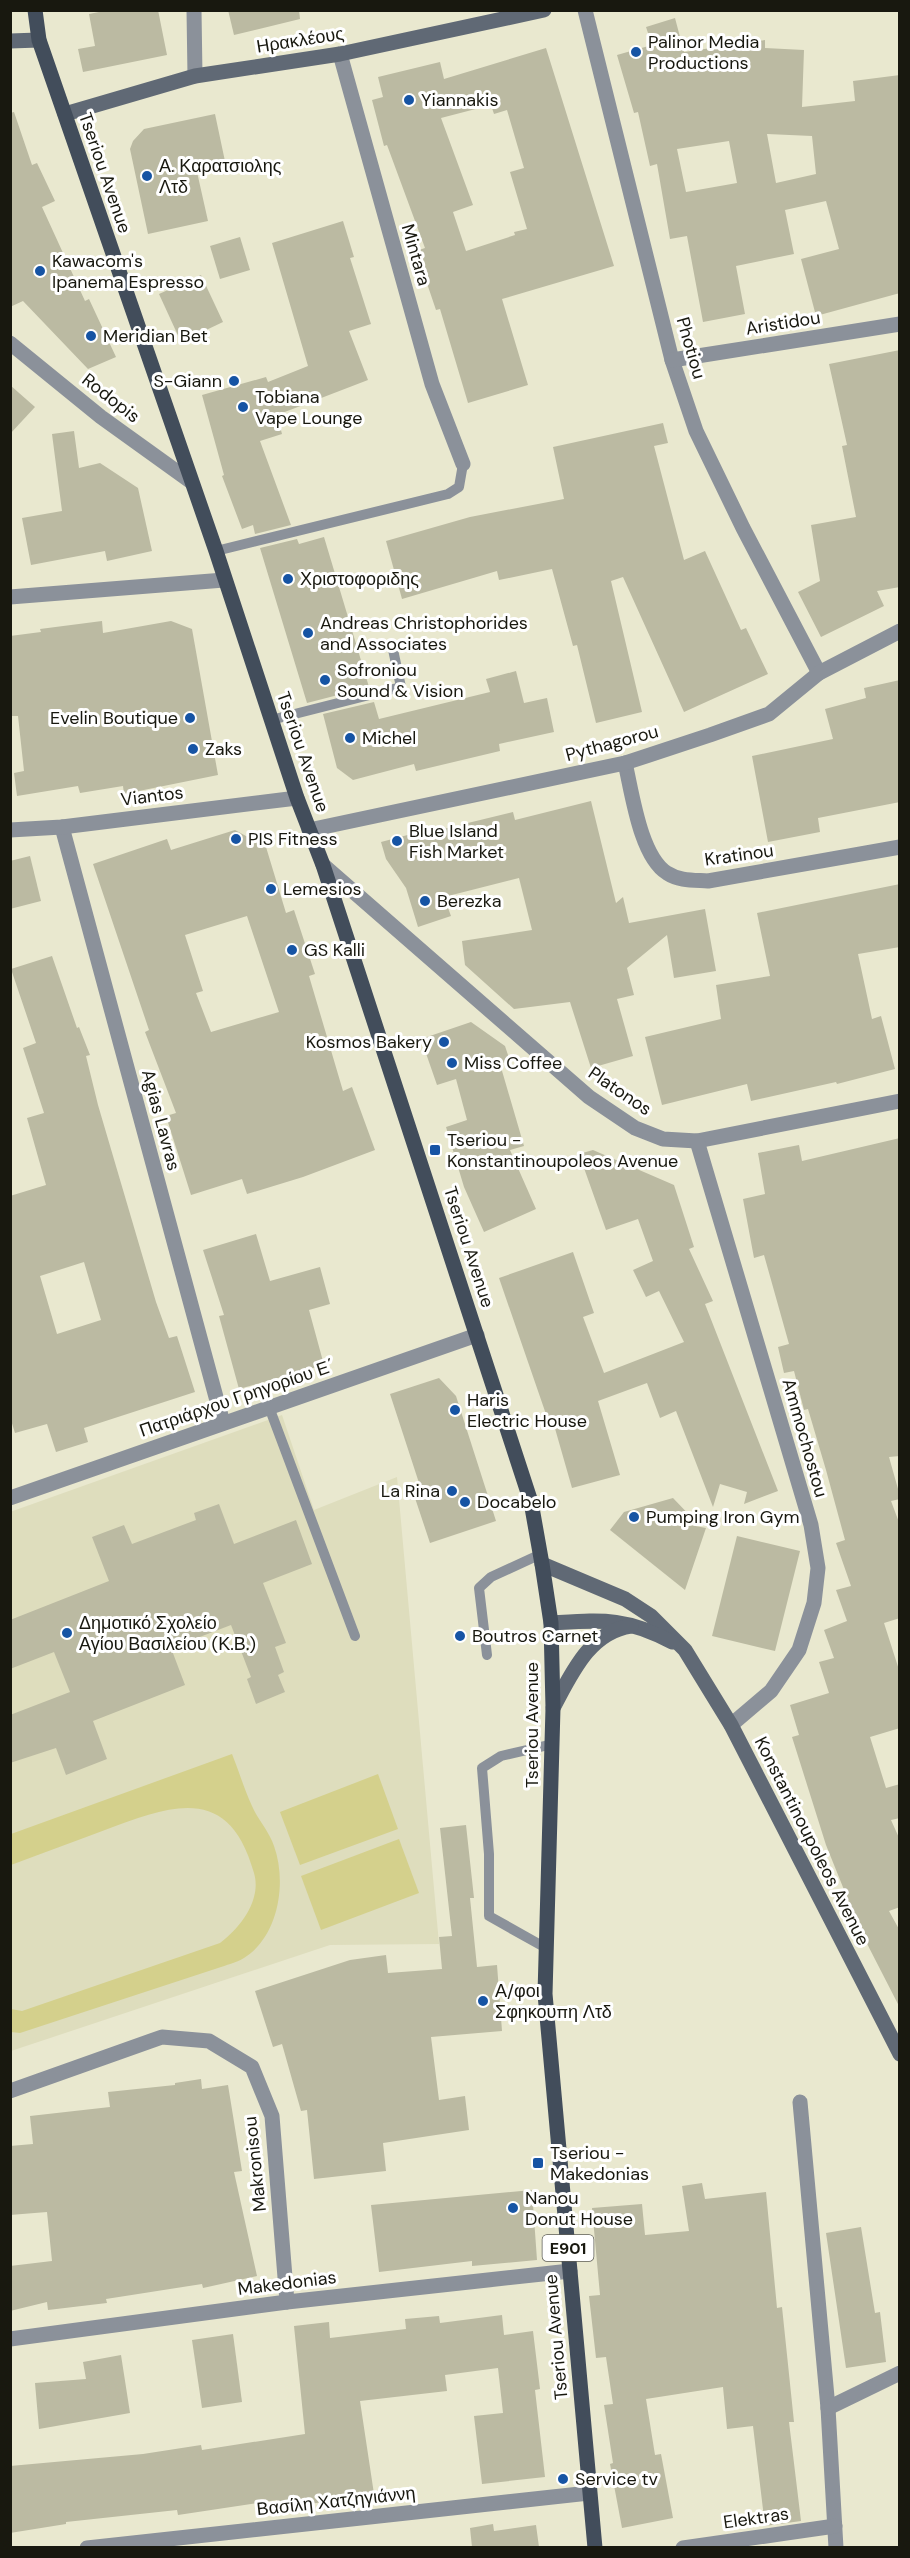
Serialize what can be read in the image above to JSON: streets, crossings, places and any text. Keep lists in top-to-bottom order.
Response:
{
  "streets": {
    "main road": ["Tseriou Avenue", "E901"],
    "street": [
      "Ηρακλέους",
      "Mintara",
      "Aristidou",
      "Photiou",
      "Rodopis",
      "Pythagorou",
      "Viantos",
      "Kratinou",
      "Platonos",
      "Agias Lavras",
      "Πατριάρχου Γρηγορίου Ε΄",
      "Ammochostou",
      "Konstantinoupoleos Avenue",
      "Makronisou",
      "Makedonias",
      "Βασίλη Χατζηγιάννη",
      "Elektras"
    ]
  },
  "crossings": [
    ["Ηρακλέους", "Tseriou Avenue"],
    ["Ηρακλέους", "Mintara"],
    ["Tseriou Avenue", "Rodopis"],
    ["Tseriou Avenue", "Pythagorou"],
    ["Tseriou Avenue", "Viantos"],
    ["Tseriou Avenue", "Platonos"],
    ["Tseriou Avenue", "Πατριάρχου Γρηγορίου Ε΄"],
    ["Tseriou Avenue", "Konstantinoupoleos Avenue"],
    ["Tseriou Avenue", "Makedonias"],
    ["Tseriou Avenue", "Βασίλη Χατζηγιάννη"],
    ["Aristidou", "Photiou"],
    ["Photiou", "Pythagorou"],
    ["Pythagorou", "Kratinou"],
    ["Viantos", "Agias Lavras"],
    ["Platonos", "Ammochostou"],
    ["Agias Lavras", "Πατριάρχου Γρηγορίου Ε΄"],
    ["Ammochostou", "Konstantinoupoleos Avenue"],
    ["Makronisou", "Makedonias"]
  ],
  "places": {
    "other": [
      "Palinor Media Productions",
      "Yiannakis",
      "Α. Καρατσιολης Λτδ",
      "Kawacom's Ipanema Espresso",
      "Meridian Bet",
      "S-Giann",
      "Tobiana Vape Lounge",
      "Χριστοφοριδης",
      "Andreas Christophorides and Associates",
      "Sofroniou Sound & Vision",
      "Evelin Boutique",
      "Michel",
      "Zaks",
      "PIS Fitness",
      "Blue Island Fish Market",
      "Lemesios",
      "Berezka",
      "GS Kalli",
      "Kosmos Bakery",
      "Miss Coffee",
      "Haris Electric House",
      "La Rina",
      "Docabelo",
      "Pumping Iron Gym",
      "Δημοτικό Σχολείο Αγίου Βασιλείου (Κ.Β.)",
      "Boutros Carnet",
      "Α/φοι Σφηκουπη Λτδ",
      "Nanou Donut House",
      "Service tv"
    ],
    "transit": ["Tseriou - Konstantinoupoleos Avenue", "Tseriou - Makedonias"]
  }
}
